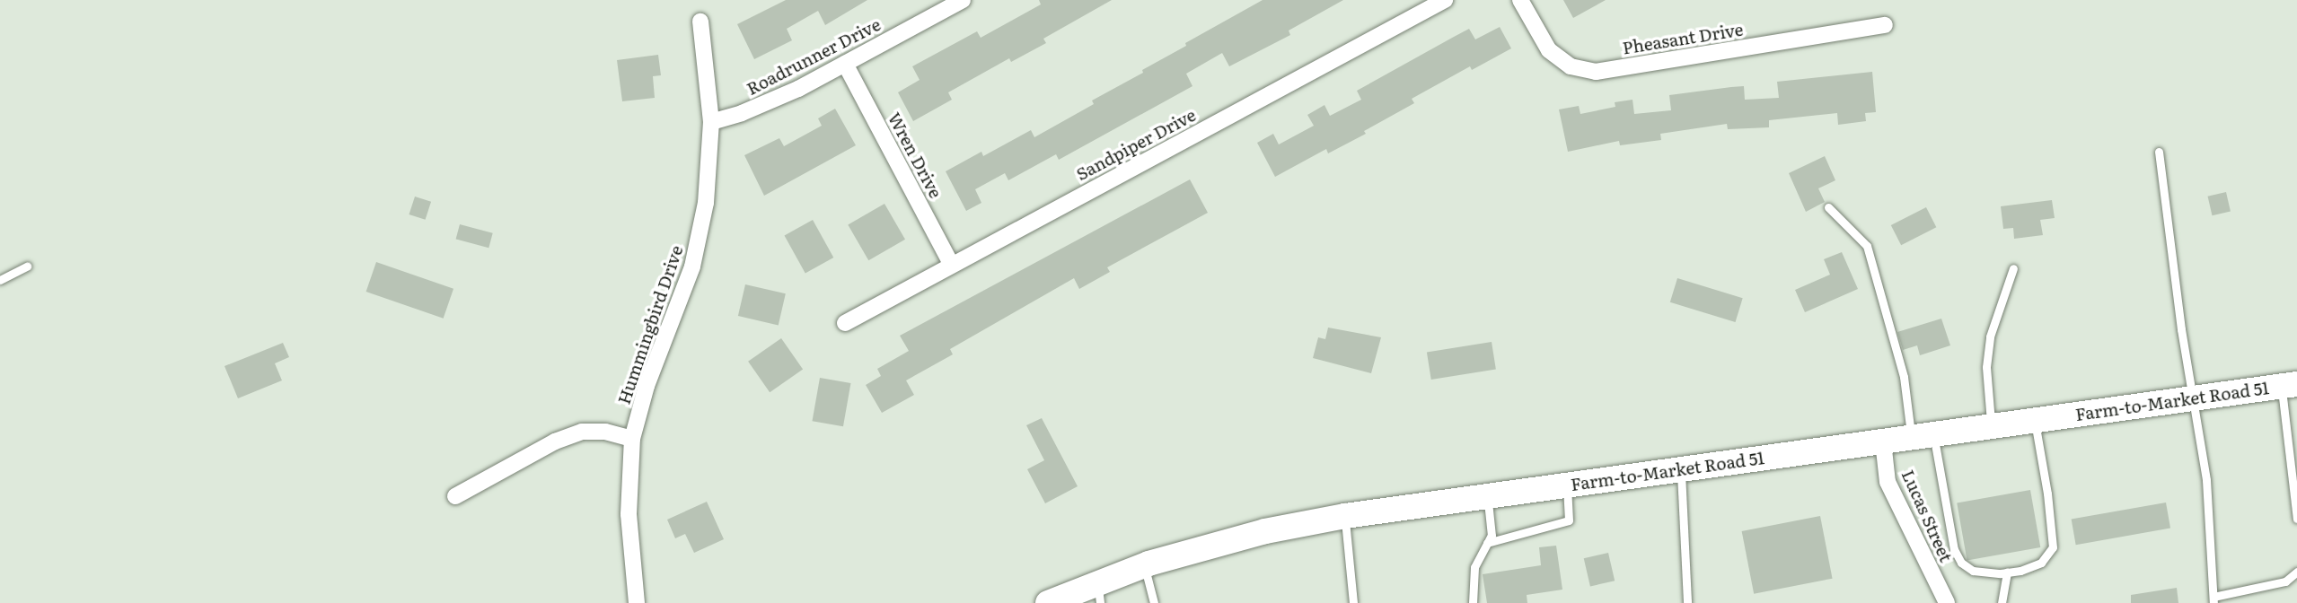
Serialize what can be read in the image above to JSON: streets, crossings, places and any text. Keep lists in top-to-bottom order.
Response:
{
  "streets": {
    "main road": ["Farm-to-Market Road 51"],
    "street": [
      "Pheasant Drive",
      "Roadrunner Drive",
      "Sandpiper Drive",
      "Wren Drive",
      "Hummingbird Drive",
      "Lucas Street"
    ]
  },
  "crossings": [
    ["Roadrunner Drive", "Wren Drive"],
    ["Roadrunner Drive", "Hummingbird Drive"],
    ["Sandpiper Drive", "Wren Drive"],
    ["Farm-to-Market Road 51", "Lucas Street"]
  ]
}
